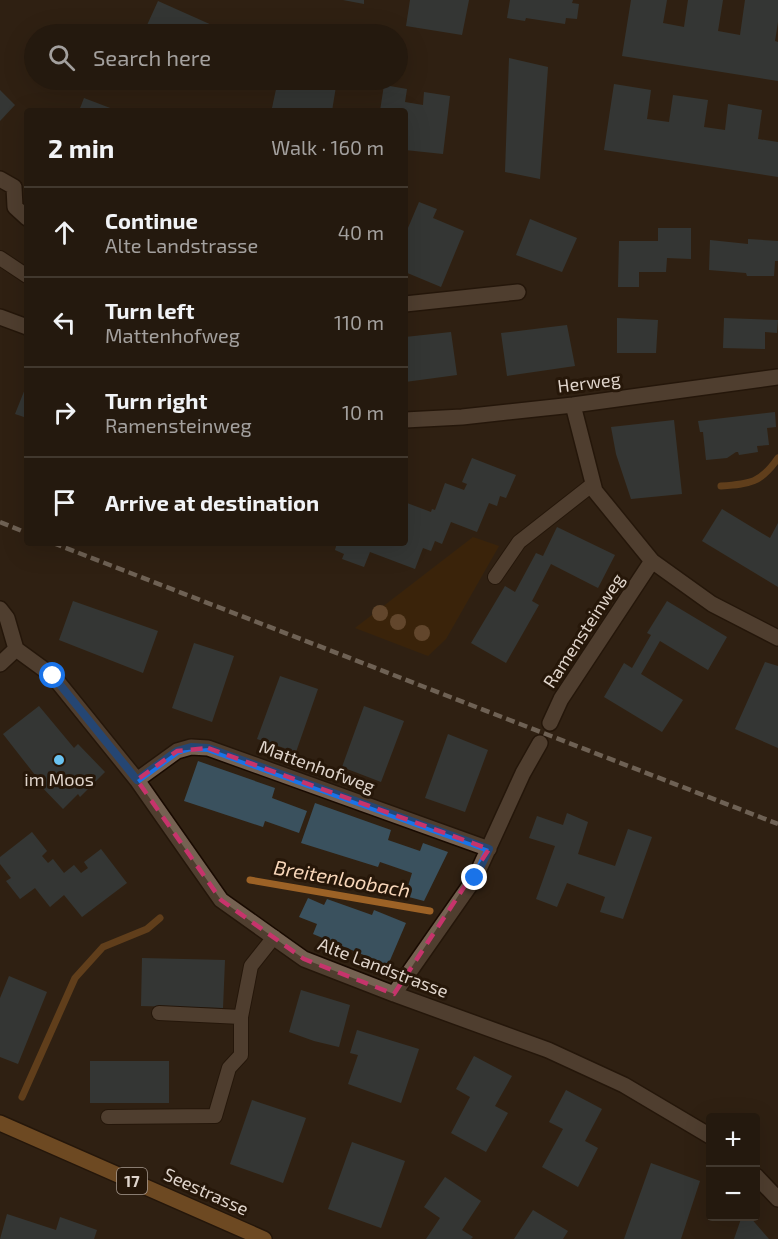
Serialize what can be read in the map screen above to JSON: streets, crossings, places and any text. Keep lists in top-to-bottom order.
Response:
{
  "streets": {
    "main road": ["17", "Seestrasse"],
    "street": [
      "Herweg",
      "Ramensteinweg",
      "Mattenhofweg",
      "Alte Landstrasse"
    ]
  },
  "crossings": [
    ["Mattenhofweg", "Alte Landstrasse"]
  ],
  "water": ["Breitenloobach"],
  "places": ["im Moos"],
  "page": {
    "search": "Search here",
    "heading": ["2 min", "Walk · 160 m"],
    "list": [
      ["Continue", "Alte Landstrasse", "40 m"],
      ["Turn left", "Mattenhofweg", "110 m"],
      ["Turn right", "Ramensteinweg", "10 m"],
      "Arrive at destination"
    ],
    "map_buttons": ["+", "−"]
  }
}
